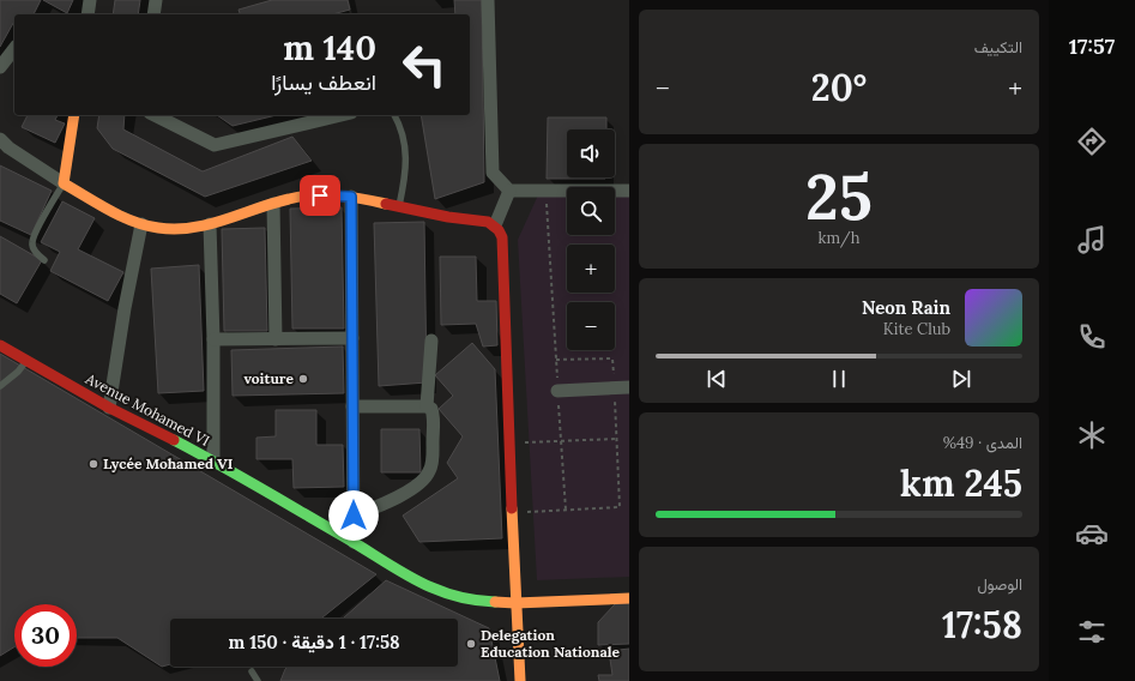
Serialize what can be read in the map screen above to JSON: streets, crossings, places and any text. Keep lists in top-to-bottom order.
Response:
{
  "streets": {
    "street": ["Avenue Mohamed VI"]
  },
  "places": ["voiture", "Lycée Mohamed VI", "Delegation Education Nationale"],
  "page": {
    "tabs": "17:57",
    "tile": [
      "التكييف",
      ["25", "km/h"],
      ["المدى · 49%", "245 km"],
      ["الوصول", "17:58"]
    ],
    "turn": ["140 m", "انعطف يسارًا"],
    "heat": ["−", "20°", "+"],
    "map_buttons": ["+", "−"],
    "song": ["Neon Rain", "Kite Club"],
    "limit": "30",
    "trip": "17:58 · 1 دقيقة · 150 m"
  }
}
